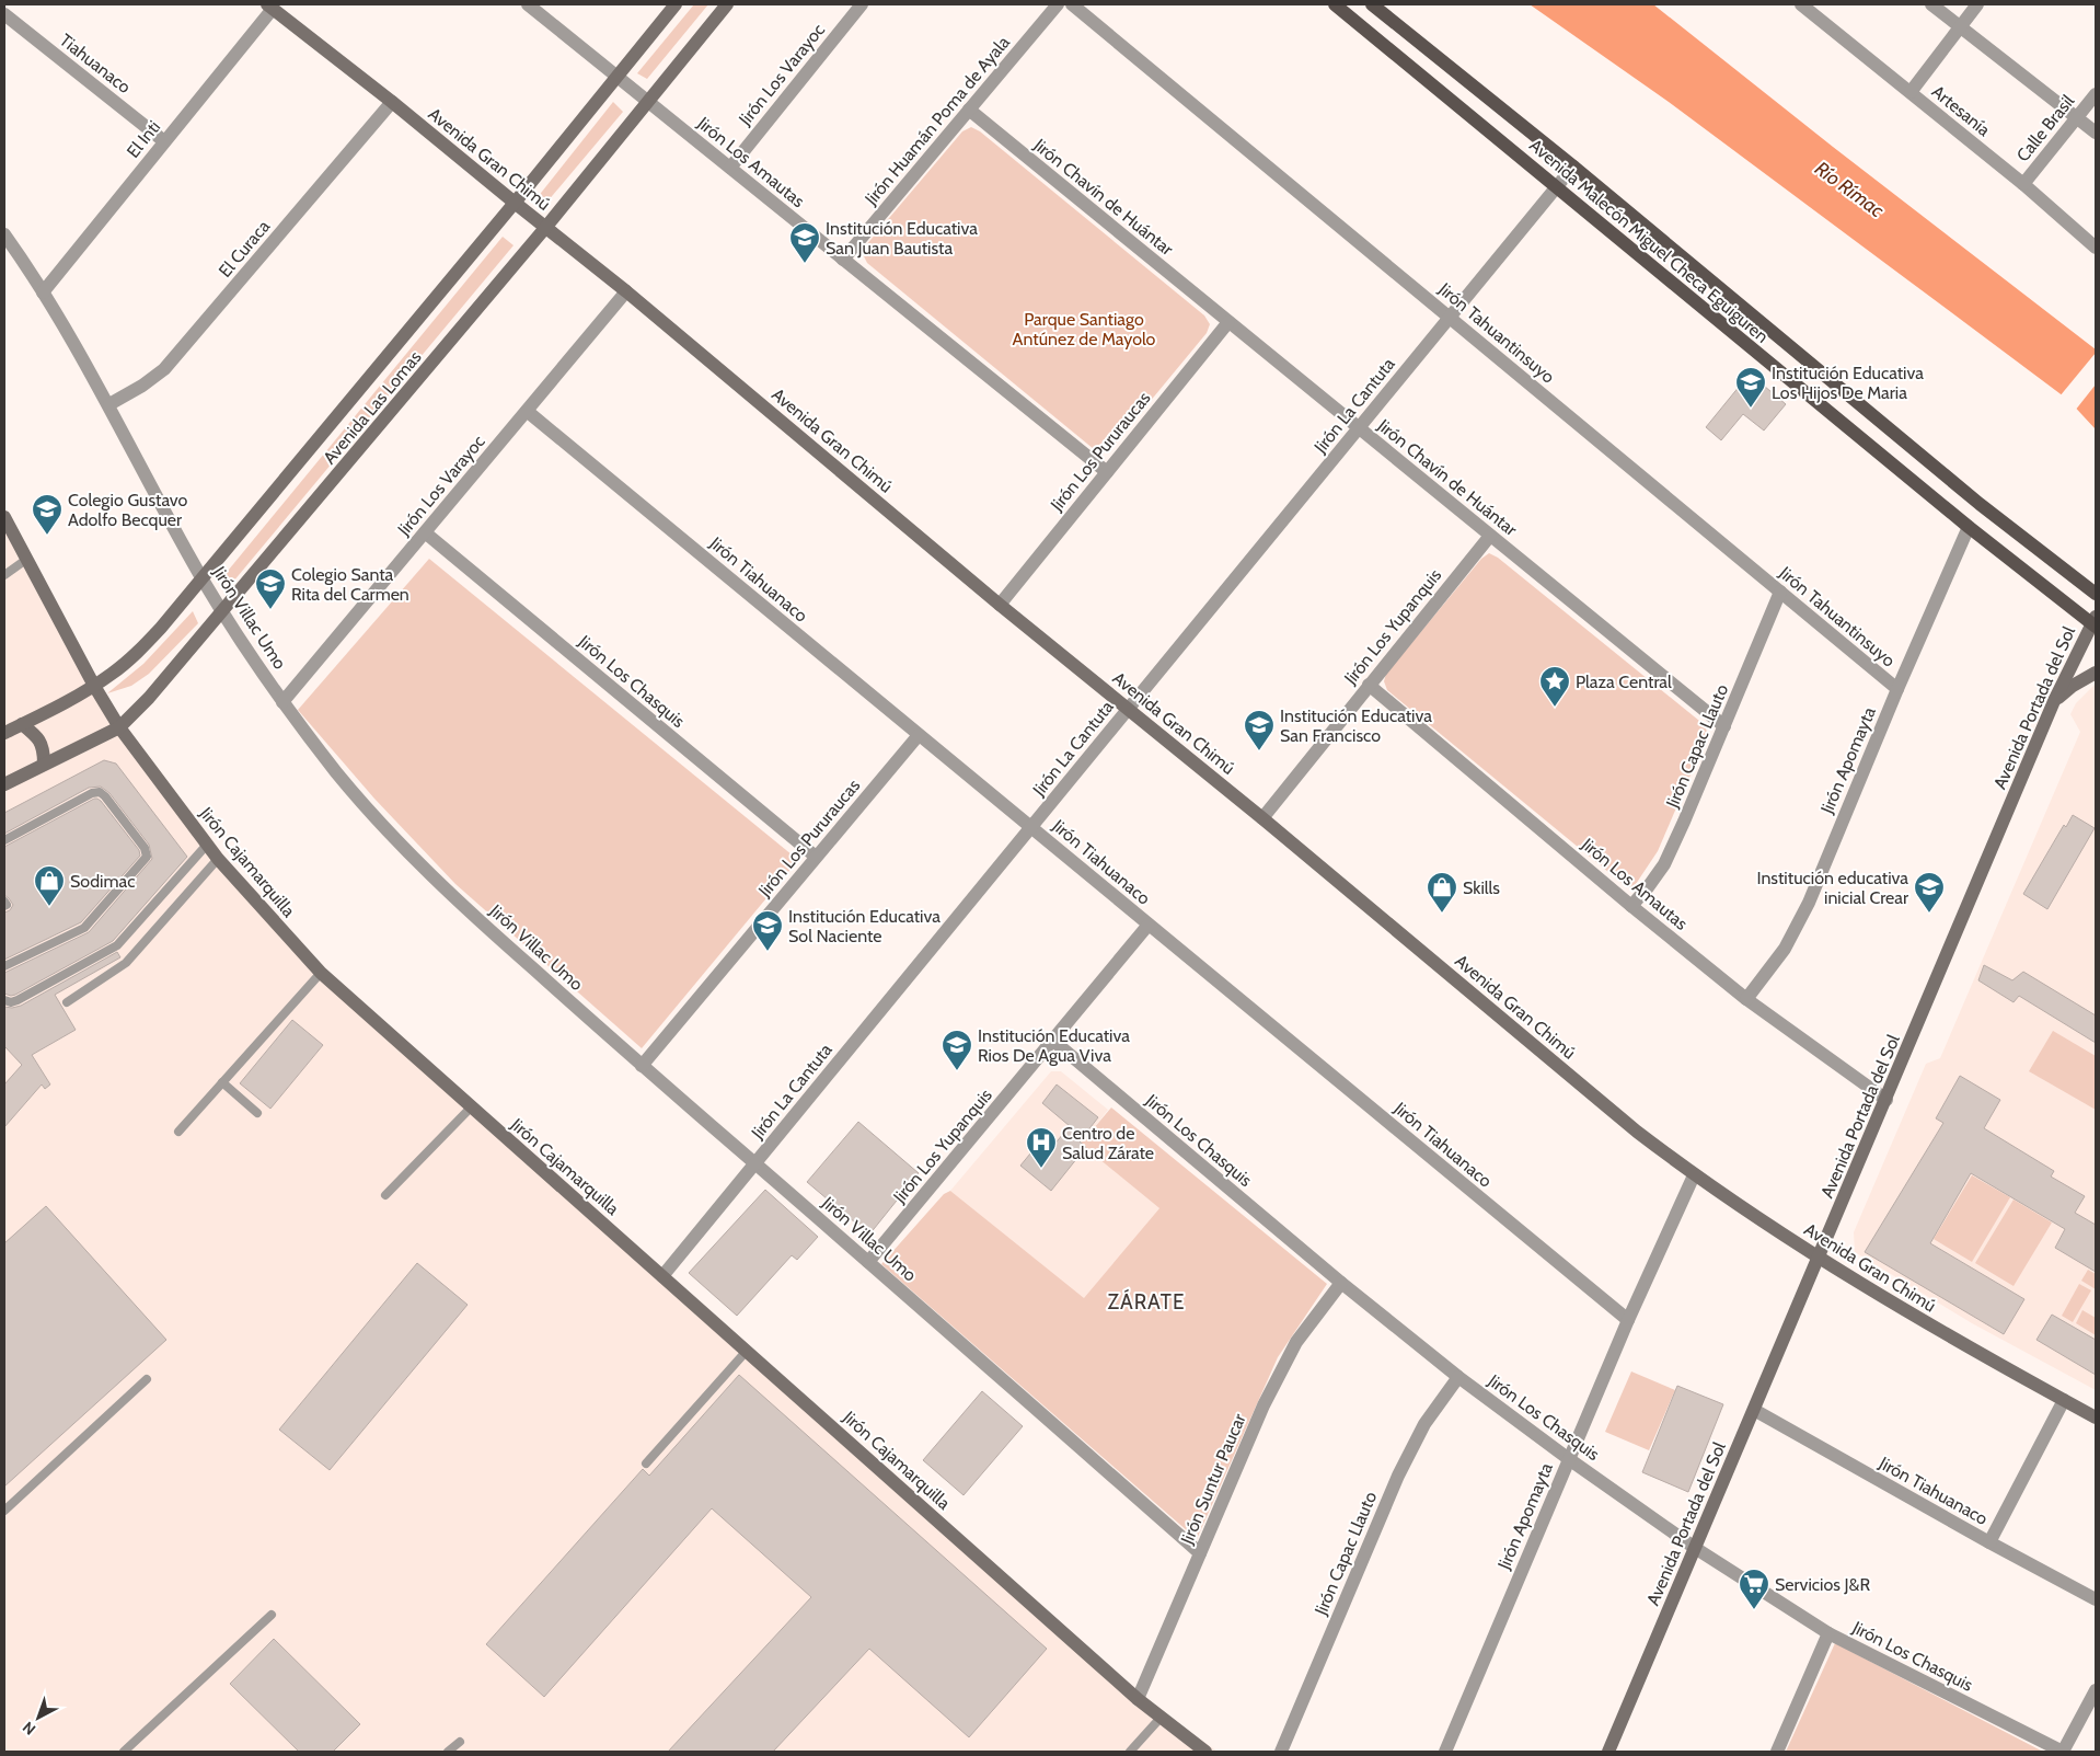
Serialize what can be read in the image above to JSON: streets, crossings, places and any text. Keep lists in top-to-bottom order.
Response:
{
  "streets": {
    "main road": ["Avenida Malecón Miguel Checa Eguiguren"],
    "street": [
      "Tiahuanaco",
      "Jirón Los Varayoc",
      "Artesanía",
      "Jirón Huamán Poma de Ayala",
      "Calle Brasil",
      "El Inti",
      "Avenida Gran Chimú",
      "Jirón Los Amautas",
      "Jirón Chavín de Huántar",
      "El Curaca",
      "Jirón Tahuantinsuyo",
      "Jirón La Cantuta",
      "Avenida Las Lomas",
      "Jirón Los Pururaucas",
      "Jirón Tiahuanaco",
      "Jirón Villac Umo",
      "Jirón Los Yupanquis",
      "Jirón Los Chasquis",
      "Avenida Portada del Sol",
      "Jirón Capac Llauto",
      "Jirón Apomayta",
      "Jirón Cajamarquilla",
      "Jirón Suntur Paucar"
    ]
  },
  "crossings": [
    ["Tiahuanaco", "El Inti"],
    ["Jirón Los Varayoc", "Avenida Gran Chimú"],
    ["Jirón Los Varayoc", "Jirón Los Amautas"],
    ["Jirón Los Varayoc", "Jirón Tiahuanaco"],
    ["Jirón Los Varayoc", "Jirón Villac Umo"],
    ["Jirón Los Varayoc", "Jirón Los Chasquis"],
    ["Artesanía", "Calle Brasil"],
    ["Jirón Huamán Poma de Ayala", "Jirón Los Amautas"],
    ["Jirón Huamán Poma de Ayala", "Jirón Chavín de Huántar"],
    ["El Inti", "Avenida Gran Chimú"],
    ["El Inti", "Jirón Villac Umo"],
    ["Avenida Gran Chimú", "El Curaca"],
    ["Avenida Gran Chimú", "Jirón La Cantuta"],
    ["Avenida Gran Chimú", "Avenida Las Lomas"],
    ["Avenida Gran Chimú", "Jirón Los Pururaucas"],
    ["Avenida Gran Chimú", "Jirón Los Yupanquis"],
    ["Avenida Gran Chimú", "Avenida Portada del Sol"],
    ["Avenida Gran Chimú", "Jirón Apomayta"],
    ["Jirón Los Amautas", "Avenida Las Lomas"],
    ["Jirón Los Amautas", "Jirón Los Pururaucas"],
    ["Jirón Los Amautas", "Jirón Los Yupanquis"],
    ["Jirón Los Amautas", "Avenida Portada del Sol"],
    ["Jirón Los Amautas", "Jirón Capac Llauto"],
    ["Jirón Los Amautas", "Jirón Apomayta"],
    ["Jirón Chavín de Huántar", "Jirón La Cantuta"],
    ["Jirón Chavín de Huántar", "Jirón Los Pururaucas"],
    ["Jirón Chavín de Huántar", "Jirón Los Yupanquis"],
    ["Jirón Chavín de Huántar", "Jirón Capac Llauto"],
    ["Avenida Malecón Miguel Checa Eguiguren", "Jirón La Cantuta"],
    ["Avenida Malecón Miguel Checa Eguiguren", "Avenida Portada del Sol"],
    ["Avenida Malecón Miguel Checa Eguiguren", "Jirón Apomayta"],
    ["El Curaca", "Jirón Villac Umo"],
    ["Jirón Tahuantinsuyo", "Jirón La Cantuta"],
    ["Jirón Tahuantinsuyo", "Jirón Capac Llauto"],
    ["Jirón Tahuantinsuyo", "Jirón Apomayta"],
    ["Jirón La Cantuta", "Jirón Tiahuanaco"],
    ["Jirón La Cantuta", "Jirón Villac Umo"],
    ["Jirón La Cantuta", "Jirón Cajamarquilla"],
    ["Avenida Las Lomas", "Jirón Villac Umo"],
    ["Avenida Las Lomas", "Jirón Cajamarquilla"],
    ["Jirón Los Pururaucas", "Jirón Tiahuanaco"],
    ["Jirón Los Pururaucas", "Jirón Villac Umo"],
    ["Jirón Los Pururaucas", "Jirón Los Chasquis"],
    ["Jirón Tiahuanaco", "Jirón Los Yupanquis"],
    ["Jirón Tiahuanaco", "Avenida Portada del Sol"],
    ["Jirón Tiahuanaco", "Jirón Apomayta"],
    ["Jirón Villac Umo", "Jirón Los Yupanquis"],
    ["Jirón Villac Umo", "Jirón Suntur Paucar"],
    ["Jirón Los Yupanquis", "Jirón Los Chasquis"],
    ["Jirón Los Chasquis", "Avenida Portada del Sol"],
    ["Jirón Los Chasquis", "Jirón Capac Llauto"],
    ["Jirón Los Chasquis", "Jirón Apomayta"],
    ["Jirón Los Chasquis", "Jirón Suntur Paucar"],
    ["Jirón Cajamarquilla", "Jirón Suntur Paucar"]
  ],
  "districts": ["ZÁRATE"],
  "water": ["Río Rímac"],
  "parks": ["Parque Santiago Antúnez de Mayolo"],
  "places": {
    "school or university": [
      "Institución Educativa San Juan Bautista",
      "Institución Educativa Los Hijos De Maria",
      "Colegio Gustavo Adolfo Becquer",
      "Colegio Santa Rita del Carmen",
      "Institución Educativa San Francisco",
      "Institución educativa inicial Crear",
      "Institución Educativa Sol Naciente",
      "Institución Educativa Rios De Agua Viva"
    ],
    "place": ["Plaza Central"],
    "shop": ["Sodimac", "Skills"],
    "hospital": ["Centro de Salud Zárate"],
    "supermarket": ["Servicios J&R"]
  },
  "north": "bottom left"
}
